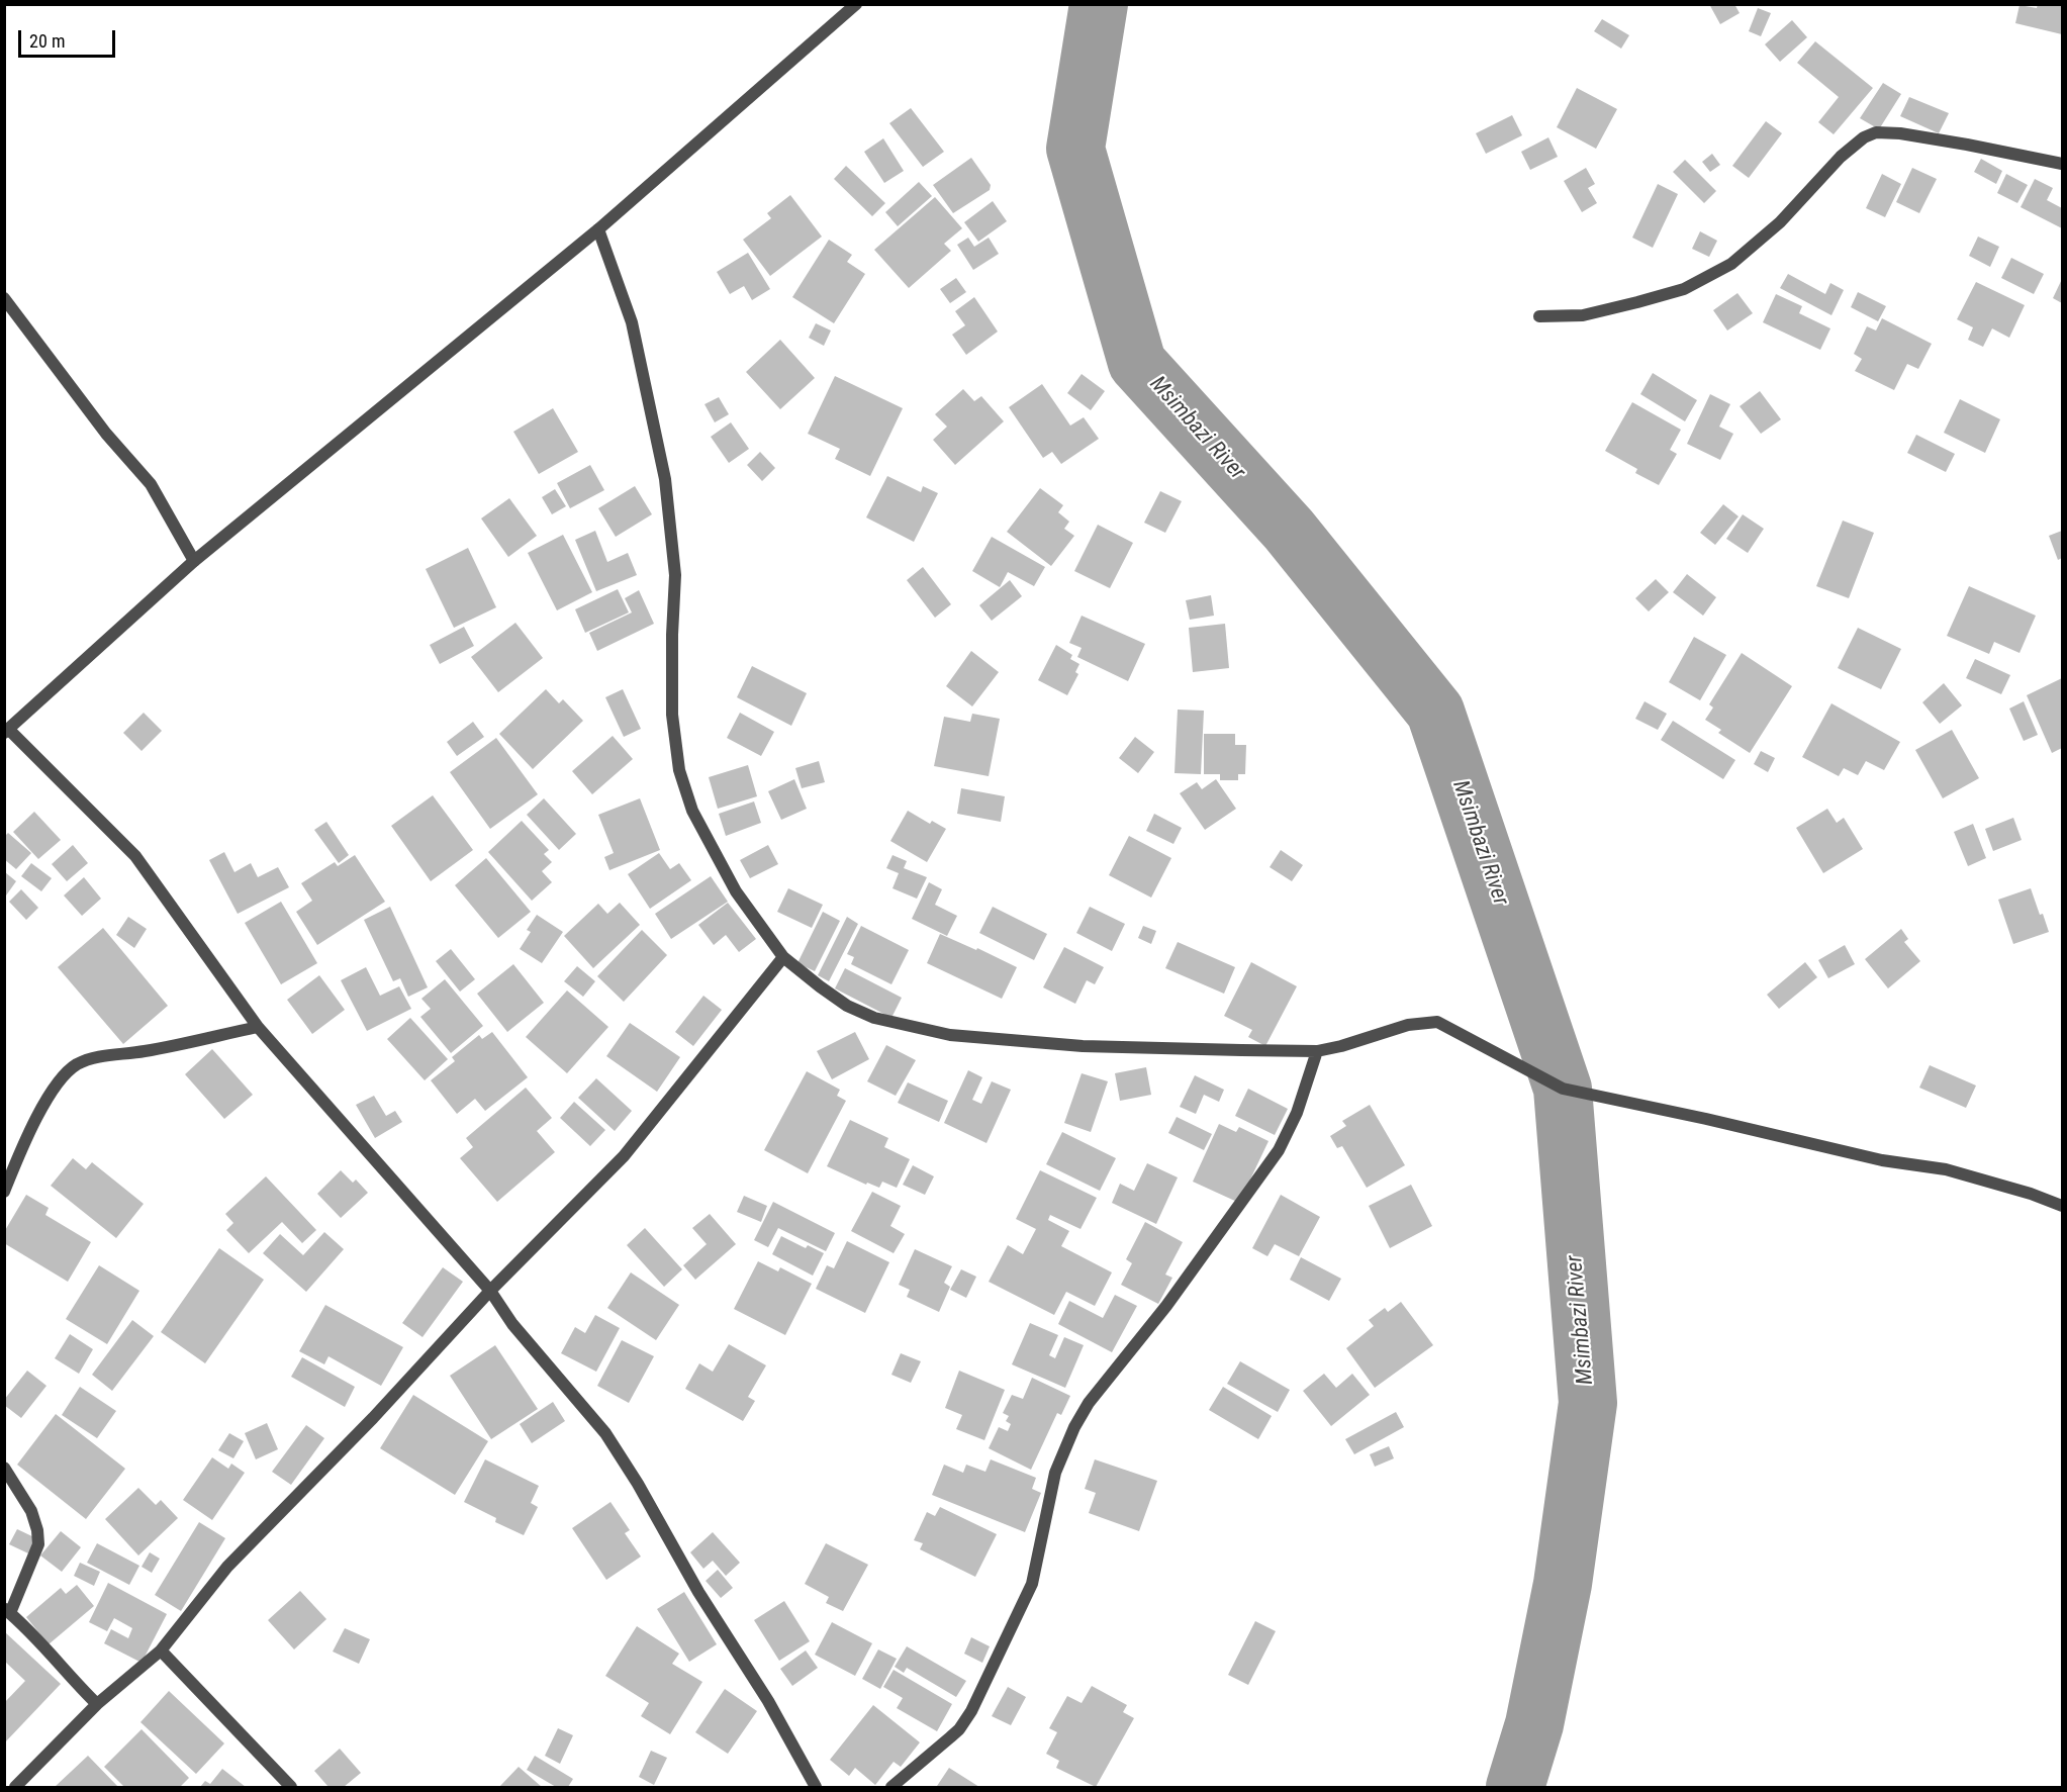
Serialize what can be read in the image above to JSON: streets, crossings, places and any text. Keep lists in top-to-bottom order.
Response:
{
  "water": ["Msimbazi River"],
  "scale_bar": "20 m"
}
